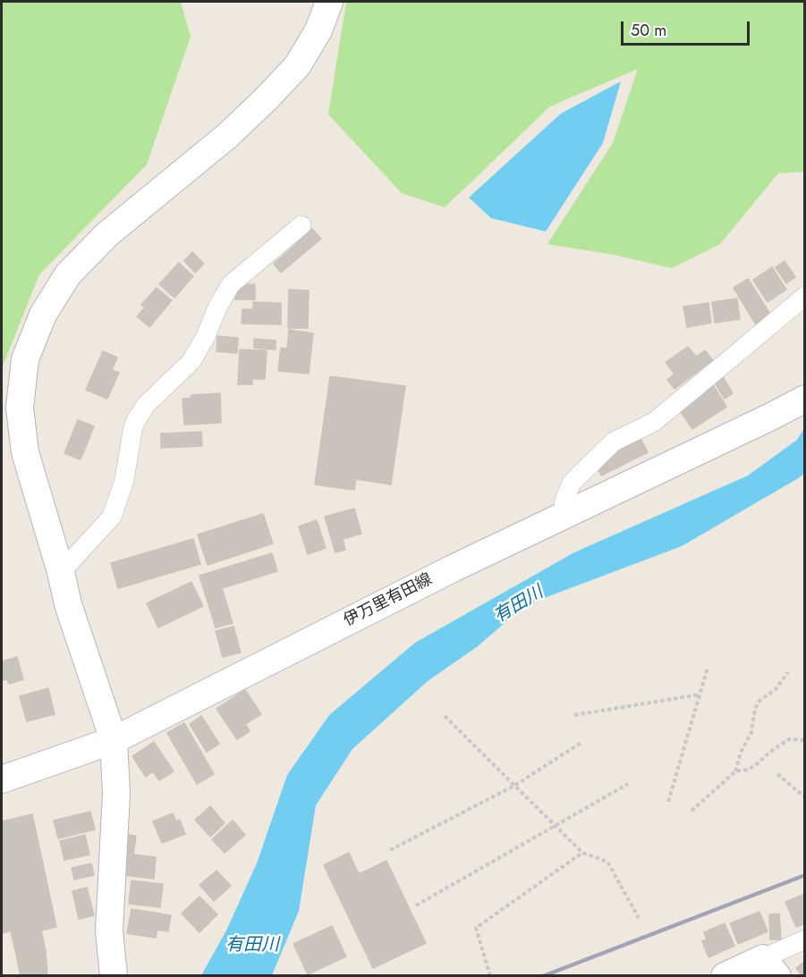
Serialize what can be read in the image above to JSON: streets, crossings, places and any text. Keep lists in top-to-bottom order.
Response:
{
  "streets": {
    "street": ["伊万里有田線"]
  },
  "water": ["有田川"],
  "scale_bar": "50 m"
}
